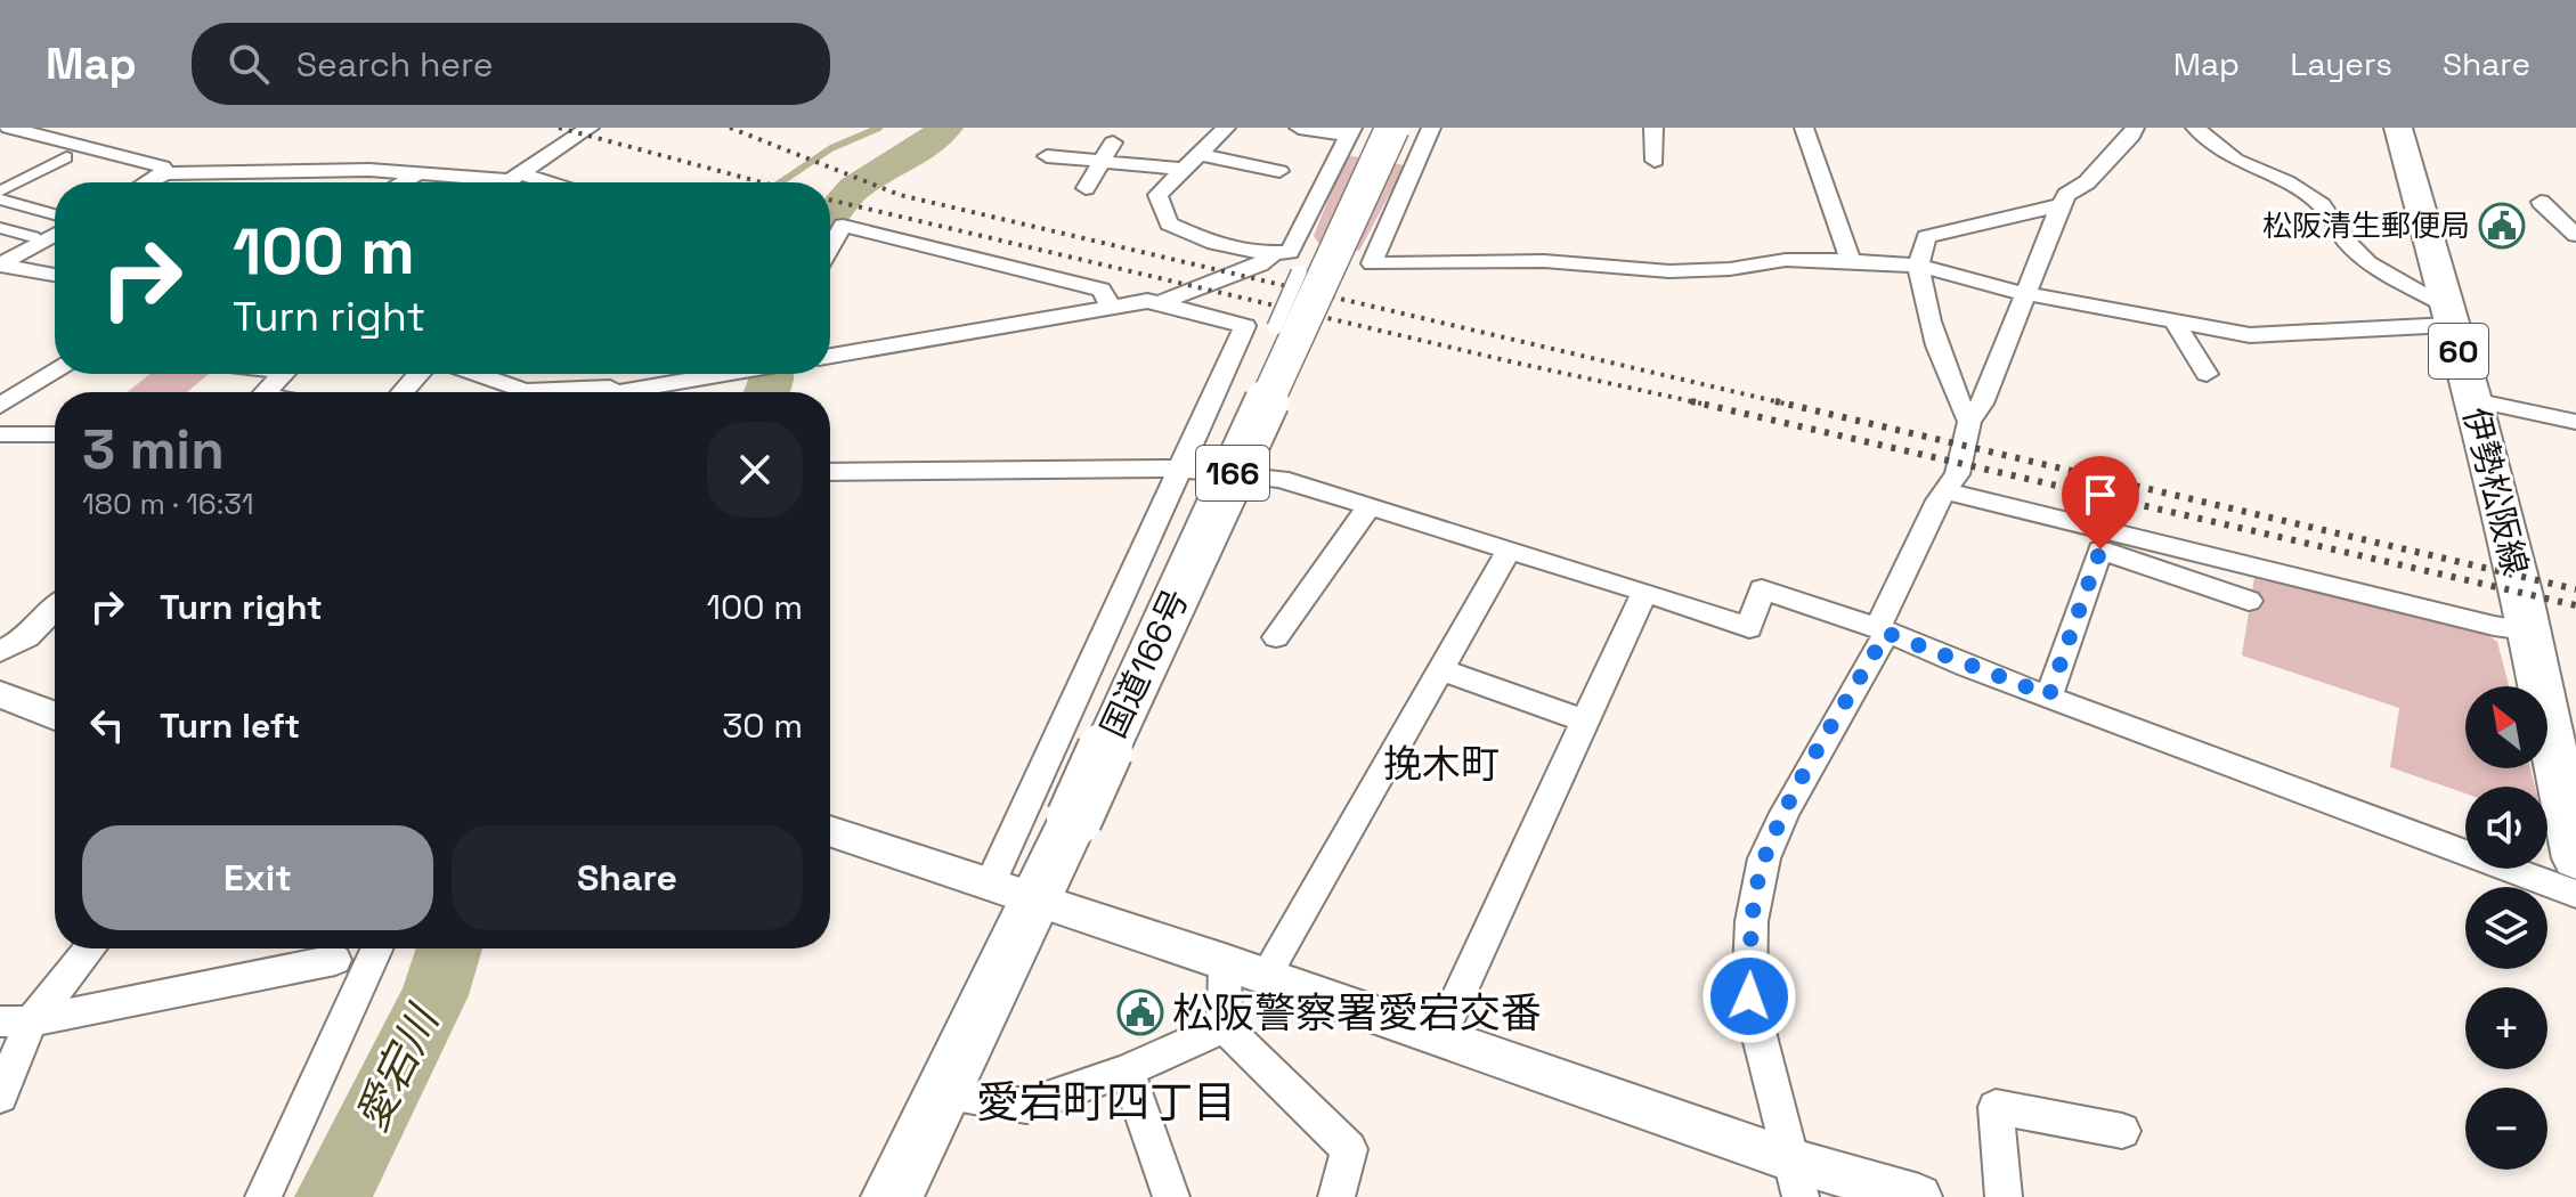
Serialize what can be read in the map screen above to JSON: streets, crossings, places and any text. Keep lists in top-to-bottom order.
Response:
{
  "streets": {
    "highway": ["166", "国道166号"],
    "main road": ["60", "伊勢松阪線"]
  },
  "districts": ["挽木町", "愛宕町四丁目"],
  "water": ["愛宕川"],
  "places": {
    "public building": ["松阪清生郵便局", "松阪警察署愛宕交番"]
  },
  "north": "top left",
  "page": {
    "header": "Map",
    "search": "Search here",
    "nav": ["Map", "Layers", "Share"],
    "turn": ["100 m", "Turn right"],
    "heading": ["3 min", "180 m · 16:31"],
    "list": [
      {
        "name": "Turn right",
        "value": "100 m"
      },
      {
        "name": "Turn left",
        "value": "30 m"
      }
    ],
    "map_buttons": ["+", "−"],
    "buttons": ["Exit", "Share"]
  }
}
